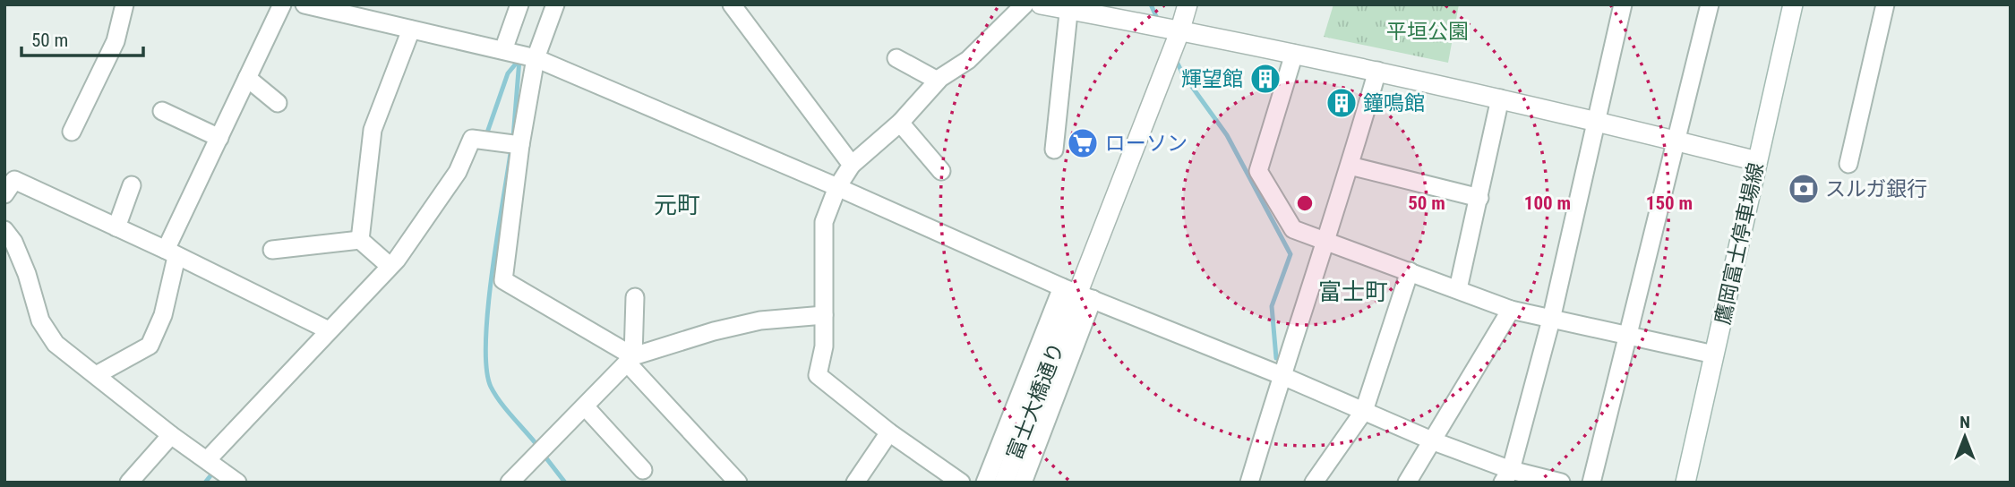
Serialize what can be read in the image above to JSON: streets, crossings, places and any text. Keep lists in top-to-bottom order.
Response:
{
  "streets": {
    "street": ["鷹岡富士停車場線", "富士大橋通り"]
  },
  "districts": ["元町", "富士町"],
  "parks": ["平垣公園"],
  "places": {
    "building": ["輝望館", "鐘鳴館"],
    "supermarket": ["ローソン"],
    "bank": ["スルガ銀行"]
  },
  "scale_bar": "50 m",
  "north": "top",
  "rings": ["50 m", "100 m", "150 m"]
}
